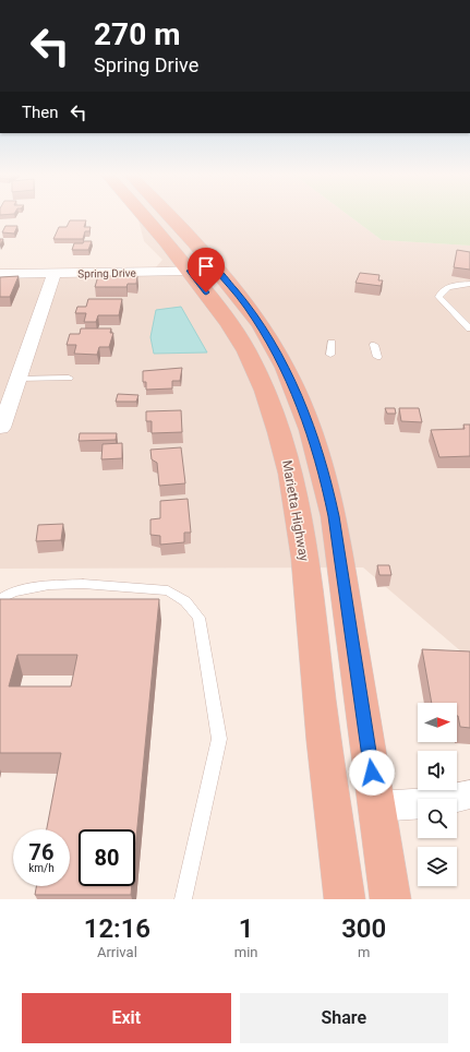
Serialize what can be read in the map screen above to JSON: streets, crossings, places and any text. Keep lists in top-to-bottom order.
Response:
{
  "streets": {
    "highway": ["Marietta Highway"],
    "street": ["Spring Drive"]
  },
  "crossings": [
    ["Spring Drive", "Marietta Highway"]
  ],
  "north": "right",
  "page": {
    "turn": ["270 m", "Spring Drive"],
    "then": "Then",
    "speed": "76 km/h",
    "limit": "80",
    "eta": [
      "12:16",
      "Arrival",
      "1",
      "min",
      "300",
      "m"
    ],
    "buttons": ["Exit", "Share"]
  }
}
